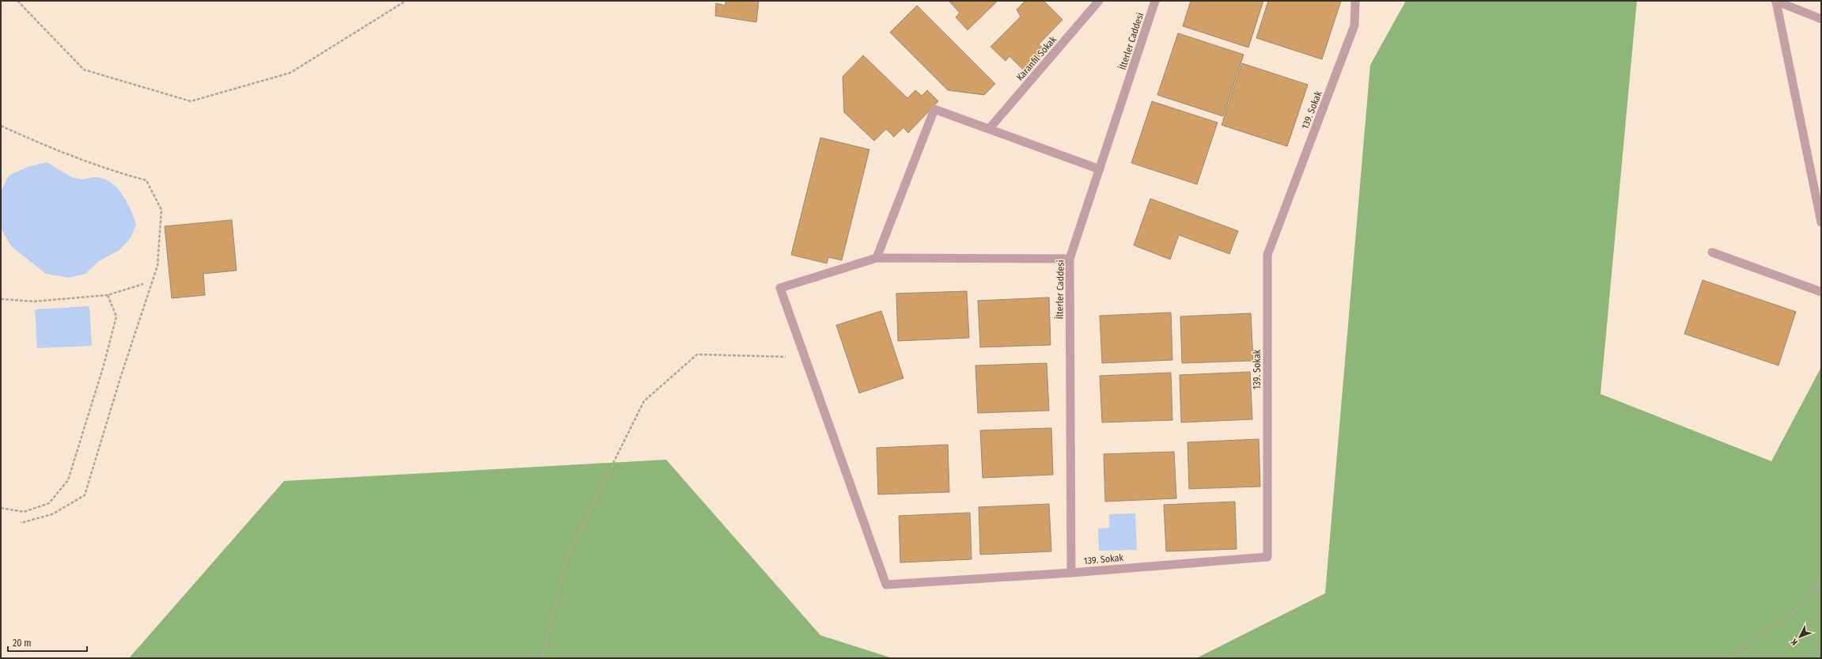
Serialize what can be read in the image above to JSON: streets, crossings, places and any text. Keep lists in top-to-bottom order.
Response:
{
  "streets": {
    "street": ["İlterler Caddesi", "Karanfil Sokak", "139. Sokak"]
  },
  "crossings": [
    ["İlterler Caddesi", "139. Sokak"]
  ],
  "scale_bar": "20 m",
  "north": "bottom left"
}
